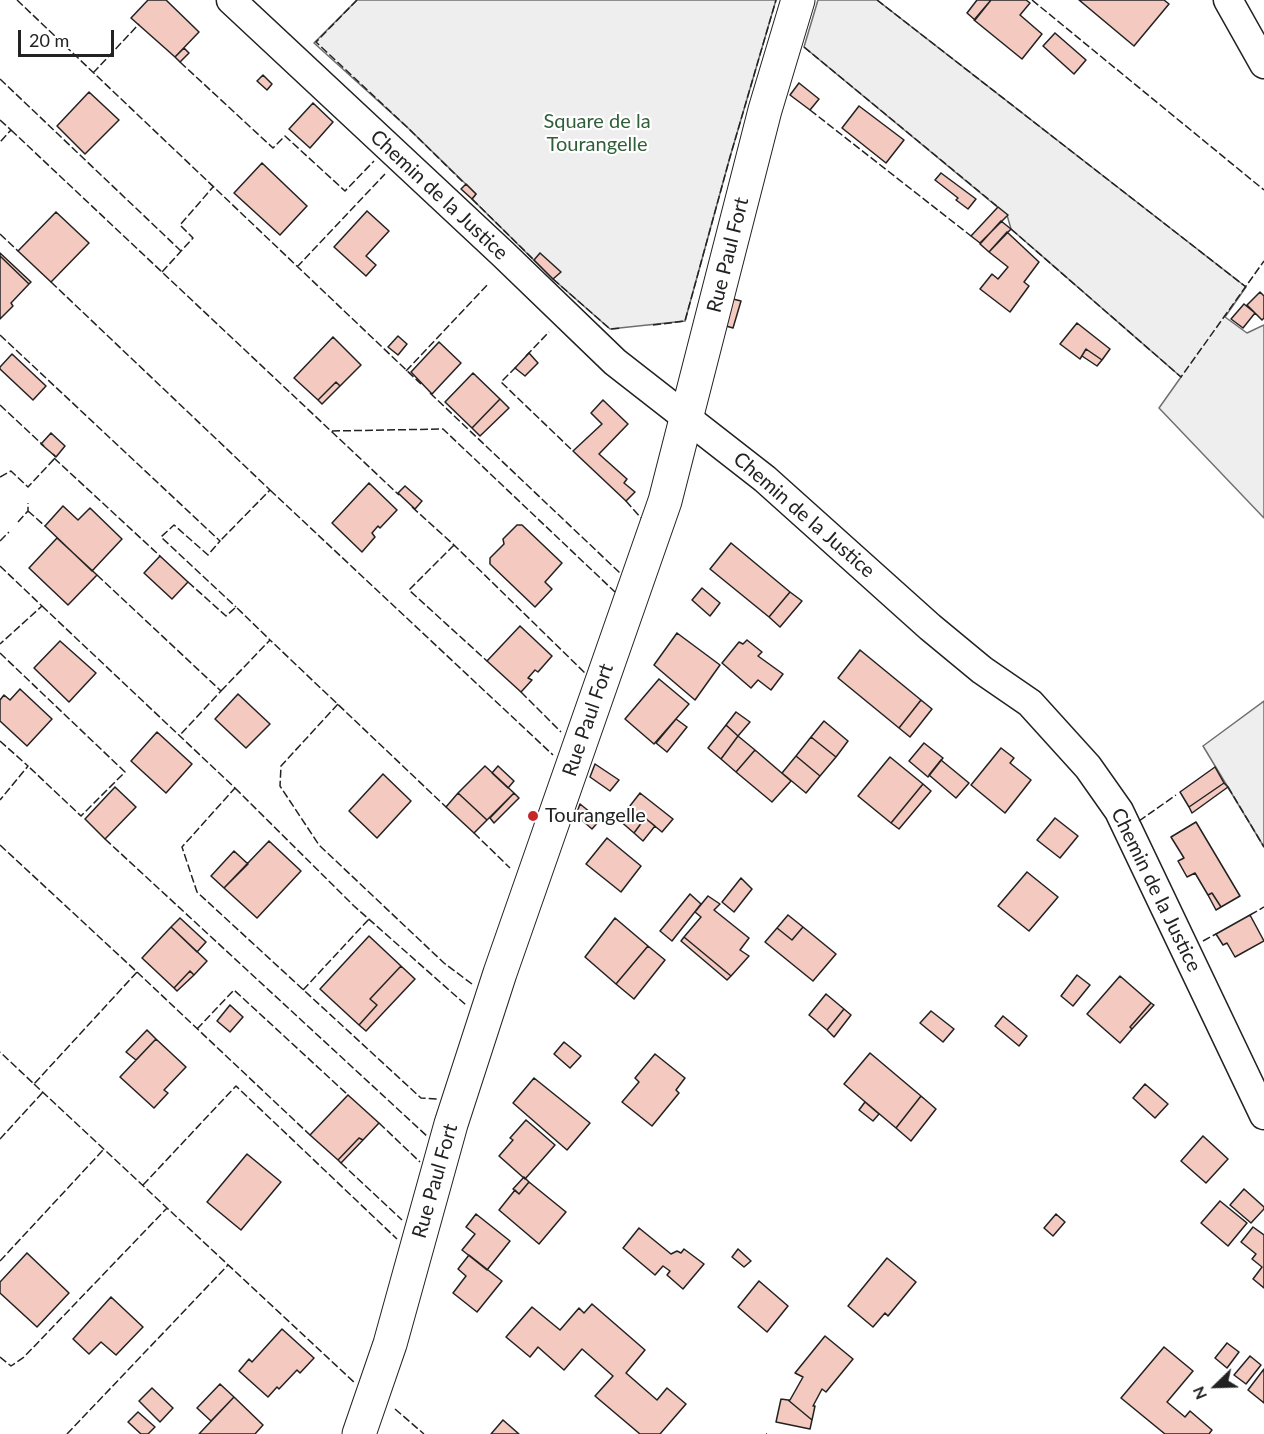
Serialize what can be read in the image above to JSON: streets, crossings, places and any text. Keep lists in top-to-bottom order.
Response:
{
  "streets": {
    "street": ["Chemin de la Justice", "Rue Paul Fort"]
  },
  "crossings": [
    ["Chemin de la Justice", "Rue Paul Fort"]
  ],
  "parks": ["Square de la Tourangelle"],
  "places": ["Tourangelle"],
  "scale_bar": "20 m",
  "north": "bottom left"
}
